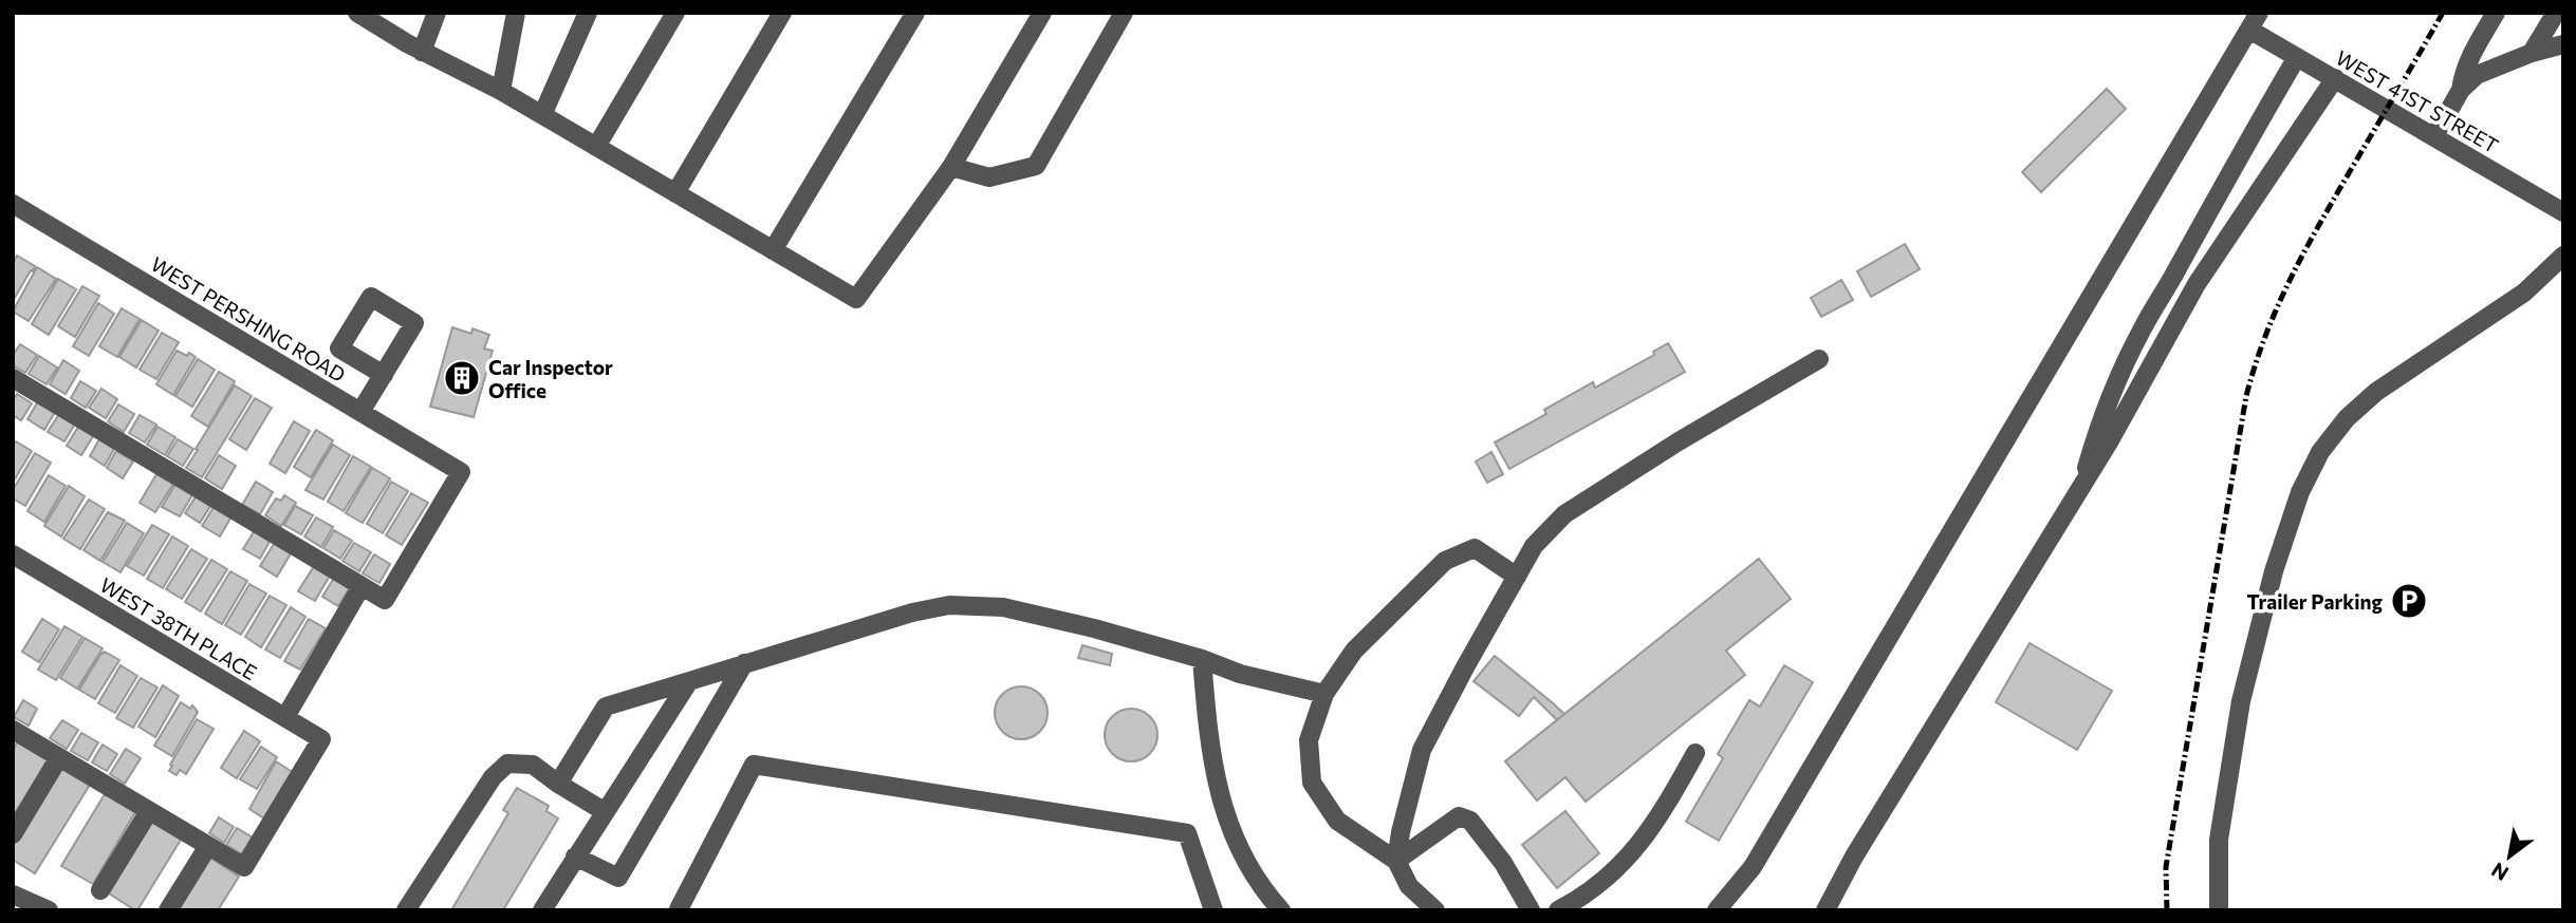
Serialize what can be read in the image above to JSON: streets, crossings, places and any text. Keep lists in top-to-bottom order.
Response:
{
  "streets": {
    "street": ["WEST 41ST STREET", "WEST PERSHING ROAD", "WEST 38TH PLACE"]
  },
  "places": {
    "building": ["Car Inspector Office"],
    "parking": ["Trailer Parking"]
  },
  "north": "bottom left"
}
